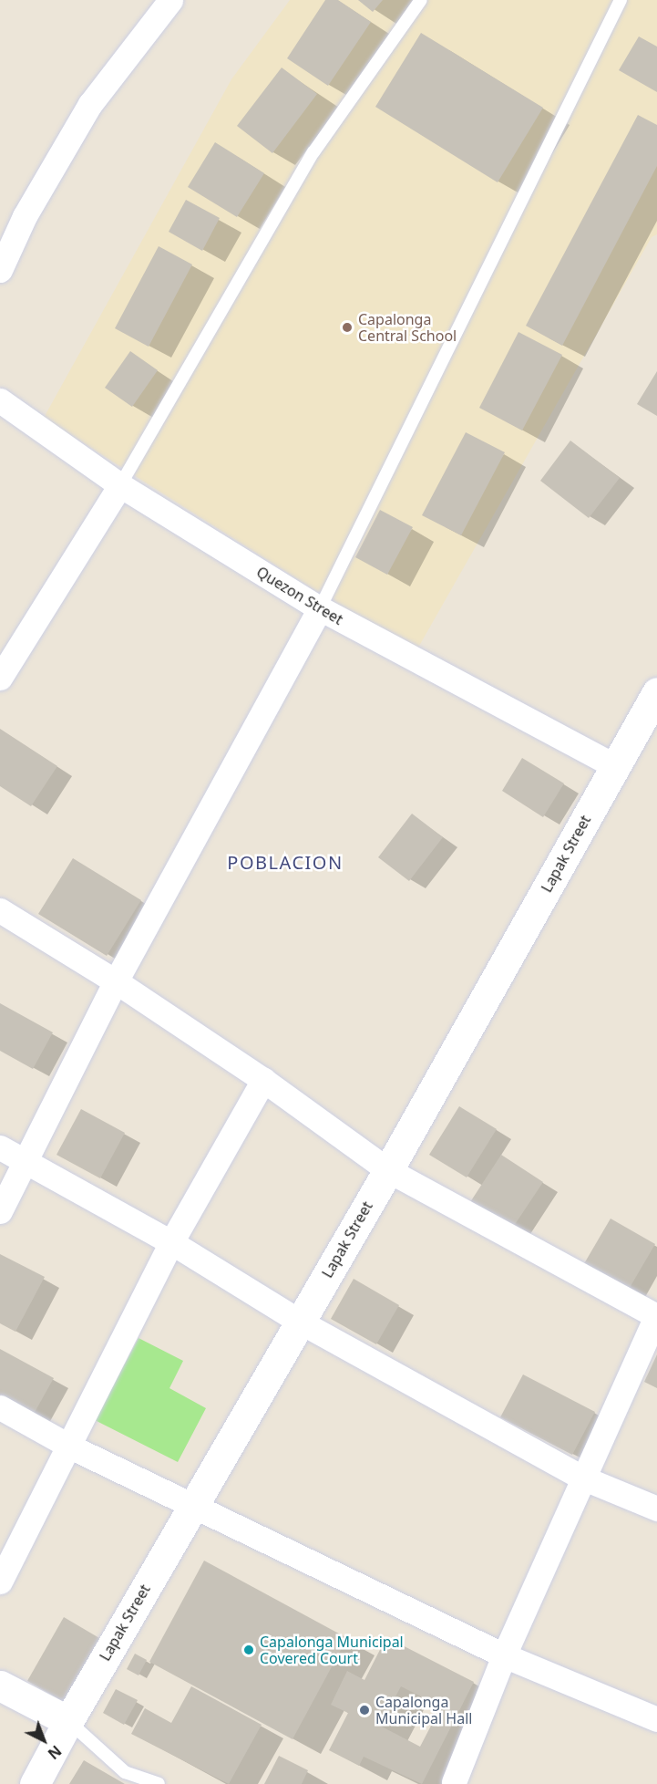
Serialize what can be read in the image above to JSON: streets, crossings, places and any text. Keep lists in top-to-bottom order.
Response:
{
  "streets": {
    "main road": ["Lapak Street"],
    "street": ["Quezon Street"]
  },
  "crossings": [
    ["Quezon Street", "Lapak Street"]
  ],
  "districts": ["POBLACION"],
  "places": ["Capalonga Central School", "Capalonga Municipal Covered Court", "Capalonga Municipal Hall"],
  "north": "bottom right"
}
